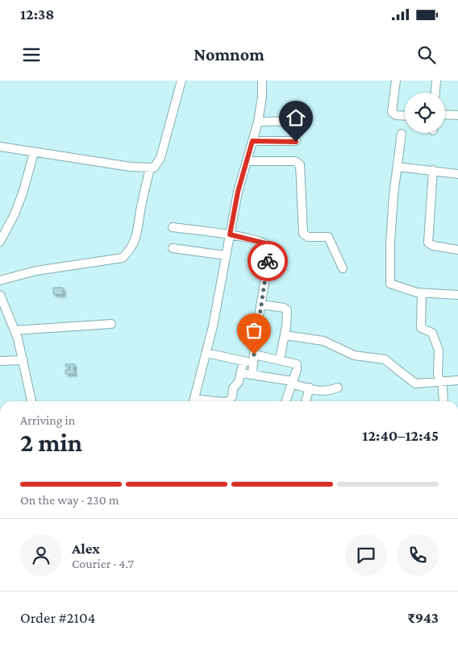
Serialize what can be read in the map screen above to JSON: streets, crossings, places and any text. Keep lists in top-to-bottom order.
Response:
{
  "page": {
    "status": "12:38",
    "header": "Nomnom",
    "heading": ["2 min", "Arriving in", "12:40–12:45"],
    "panel": [
      "Alex",
      "Courier · 4.7",
      "Order #2104",
      "₹943"
    ],
    "bar": "On the way · 230 m"
  }
}
